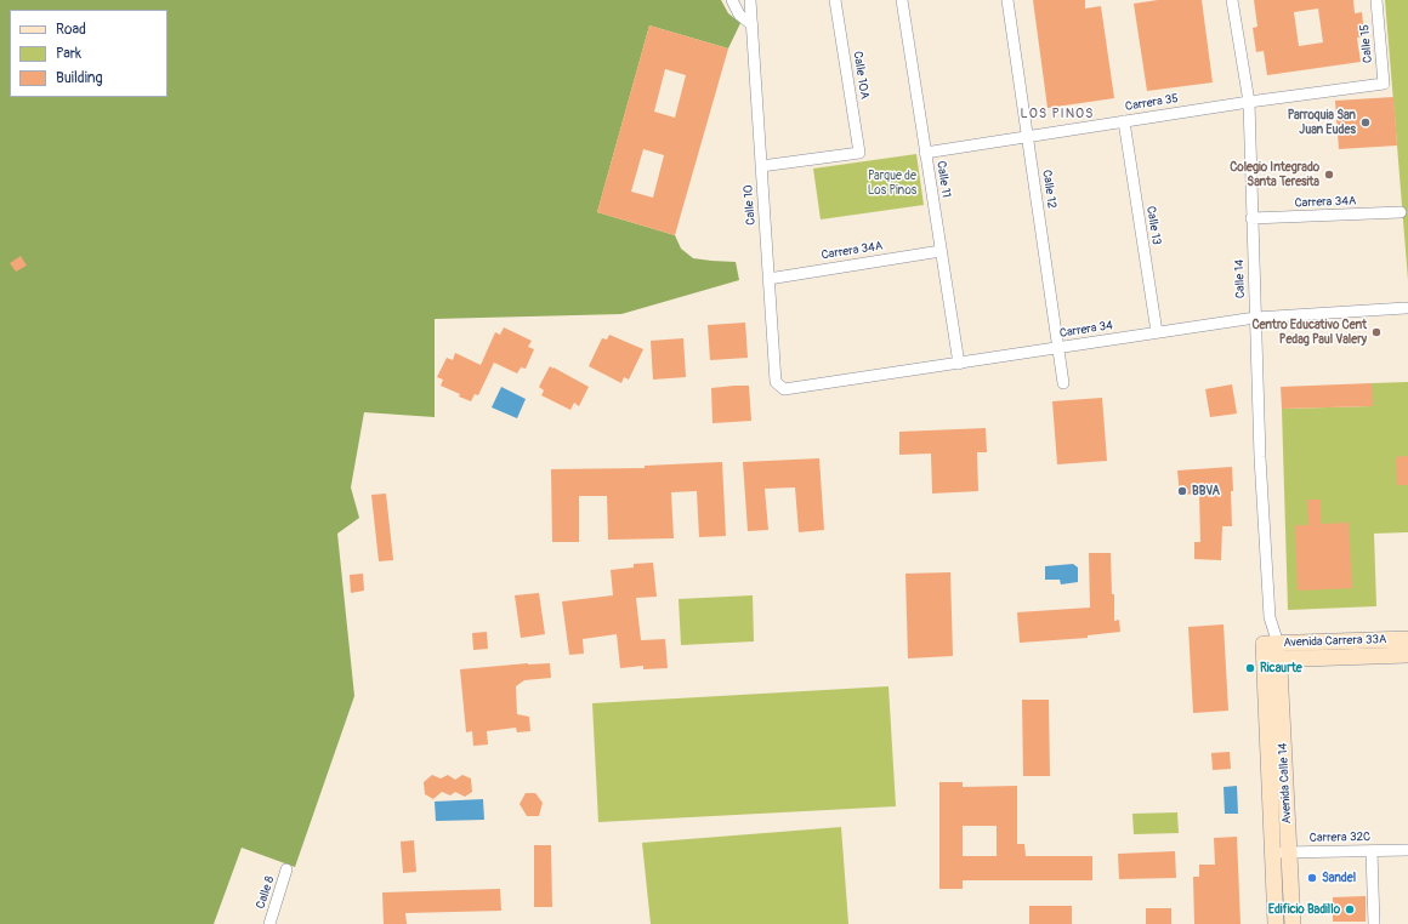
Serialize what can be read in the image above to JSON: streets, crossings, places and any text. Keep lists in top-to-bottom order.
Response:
{
  "streets": {
    "main road": ["Avenida Carrera 33A", "Avenida Calle 14"],
    "street": [
      "Calle 15",
      "Calle 10A",
      "Carrera 35",
      "Calle 11",
      "Calle 12",
      "Carrera 34A",
      "Calle 10",
      "Calle 13",
      "Calle 14",
      "Carrera 34",
      "Carrera 32C",
      "Calle 8"
    ]
  },
  "crossings": [
    ["Calle 15", "Carrera 35"],
    ["Calle 10A", "Calle 10"],
    ["Carrera 35", "Calle 11"],
    ["Carrera 35", "Calle 12"],
    ["Carrera 35", "Calle 13"],
    ["Carrera 35", "Calle 14"],
    ["Calle 11", "Carrera 34A"],
    ["Calle 11", "Carrera 34"],
    ["Calle 12", "Carrera 34"],
    ["Carrera 34A", "Calle 10"],
    ["Carrera 34A", "Calle 14"],
    ["Calle 10", "Carrera 34"],
    ["Calle 13", "Carrera 34"],
    ["Calle 14", "Carrera 34"],
    ["Calle 14", "Avenida Carrera 33A"],
    ["Calle 14", "Avenida Calle 14"],
    ["Avenida Carrera 33A", "Avenida Calle 14"],
    ["Avenida Calle 14", "Carrera 32C"]
  ],
  "districts": ["LOS PINOS"],
  "parks": ["Parque de Los Pinos"],
  "places": [
    "Parroquia San Juan Eudes",
    "Colegio Integrado Santa Teresita",
    "Centro Educativo Cent Pedag Paul Valery",
    "BBVA",
    "Ricaurte",
    "Sandel",
    "Edificio Badillo"
  ],
  "legend": ["Road", "Park", "Building"]
}
